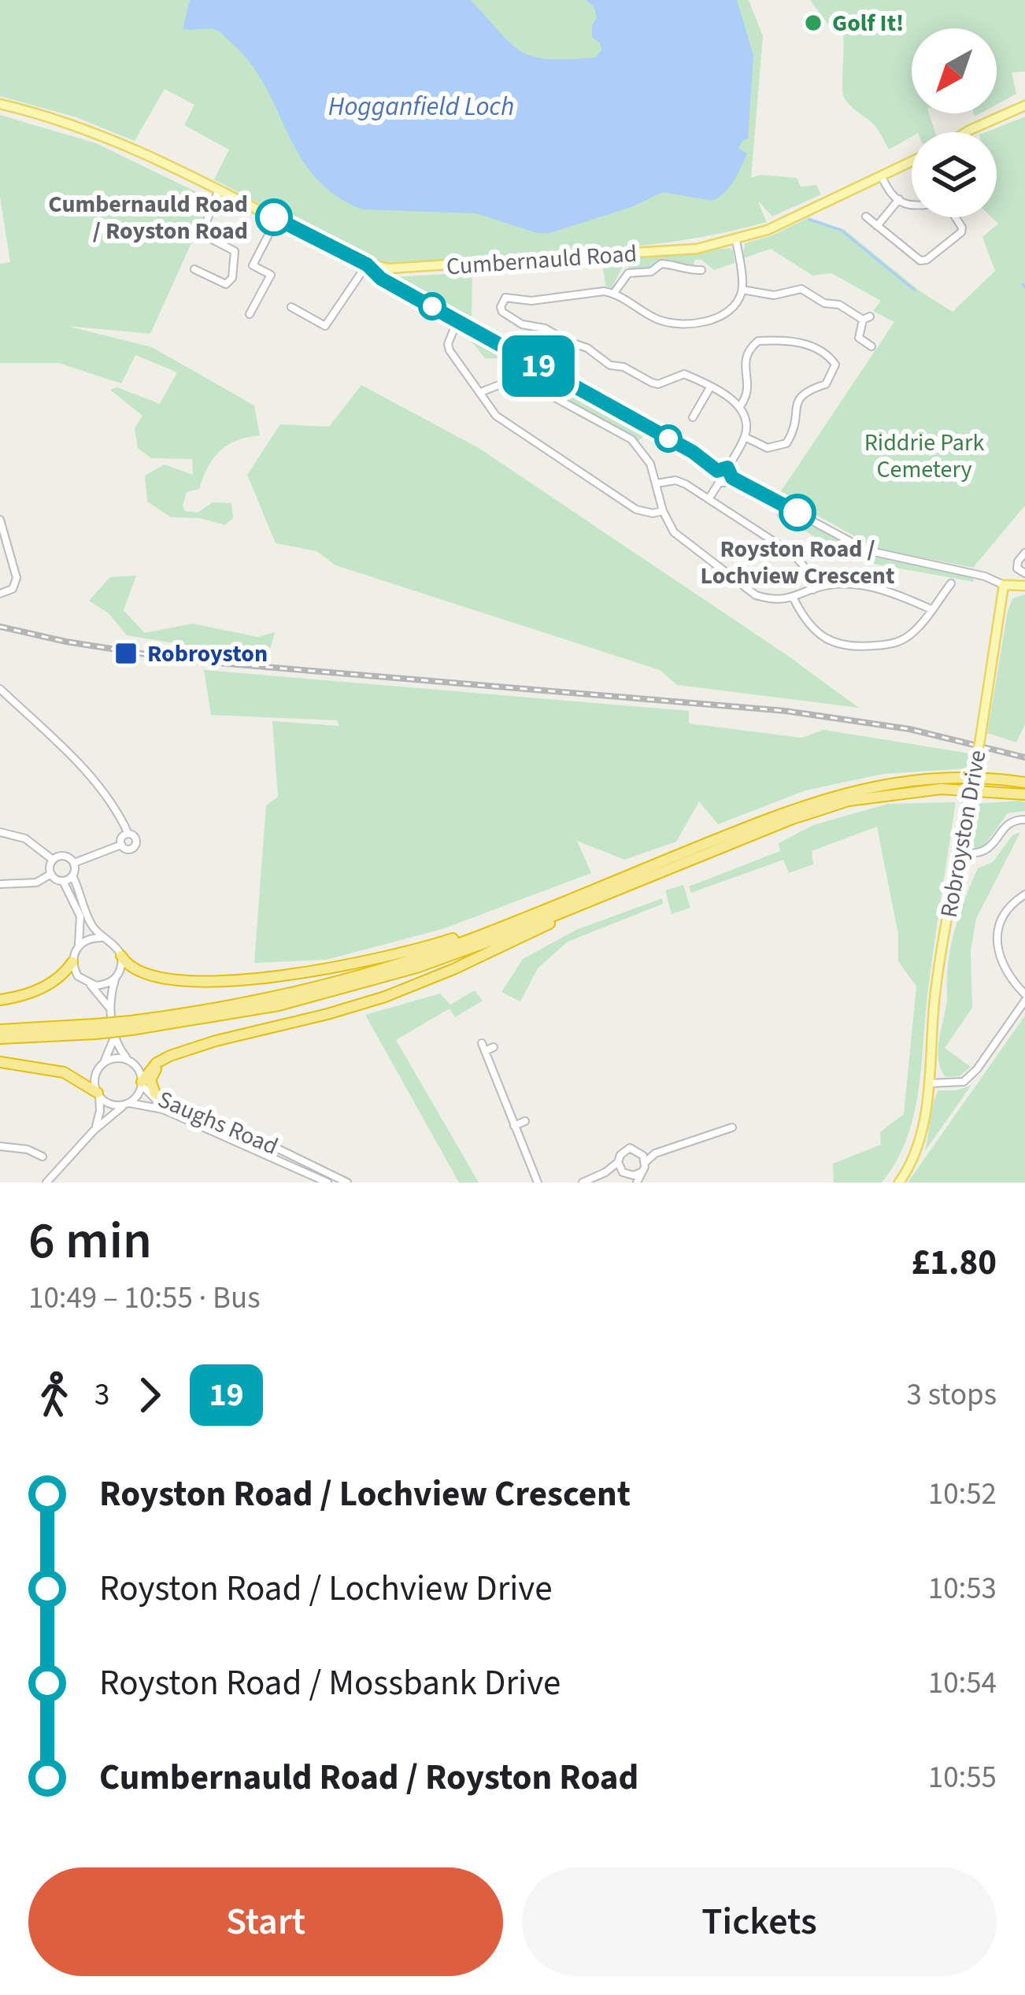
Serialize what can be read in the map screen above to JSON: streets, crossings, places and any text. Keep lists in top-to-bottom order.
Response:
{
  "streets": {
    "main road": ["Cumbernauld Road", "Robroyston Drive"],
    "street": ["Saughs Road"]
  },
  "water": ["Hogganfield Loch"],
  "parks": ["Riddrie Park Cemetery"],
  "places": {
    "other": ["Golf It!", "Cumbernauld Road / Royston Road", "Royston Road / Lochview Crescent"],
    "transit": ["Robroyston"]
  },
  "lines": ["bus line 19"],
  "north": "bottom left",
  "page": {
    "on_map": "19",
    "heading": ["6 min", "10:49 – 10:55 · Bus", "£1.80"],
    "legs": ["3", "19", "3 stops"],
    "list": [
      {
        "name": "Royston Road / Lochview Crescent",
        "value": "10:52"
      },
      {
        "name": "Royston Road / Lochview Drive",
        "value": "10:53"
      },
      {
        "name": "Royston Road / Mossbank Drive",
        "value": "10:54"
      },
      {
        "name": "Cumbernauld Road / Royston Road",
        "value": "10:55"
      }
    ],
    "buttons": ["Start", "Tickets"]
  }
}
